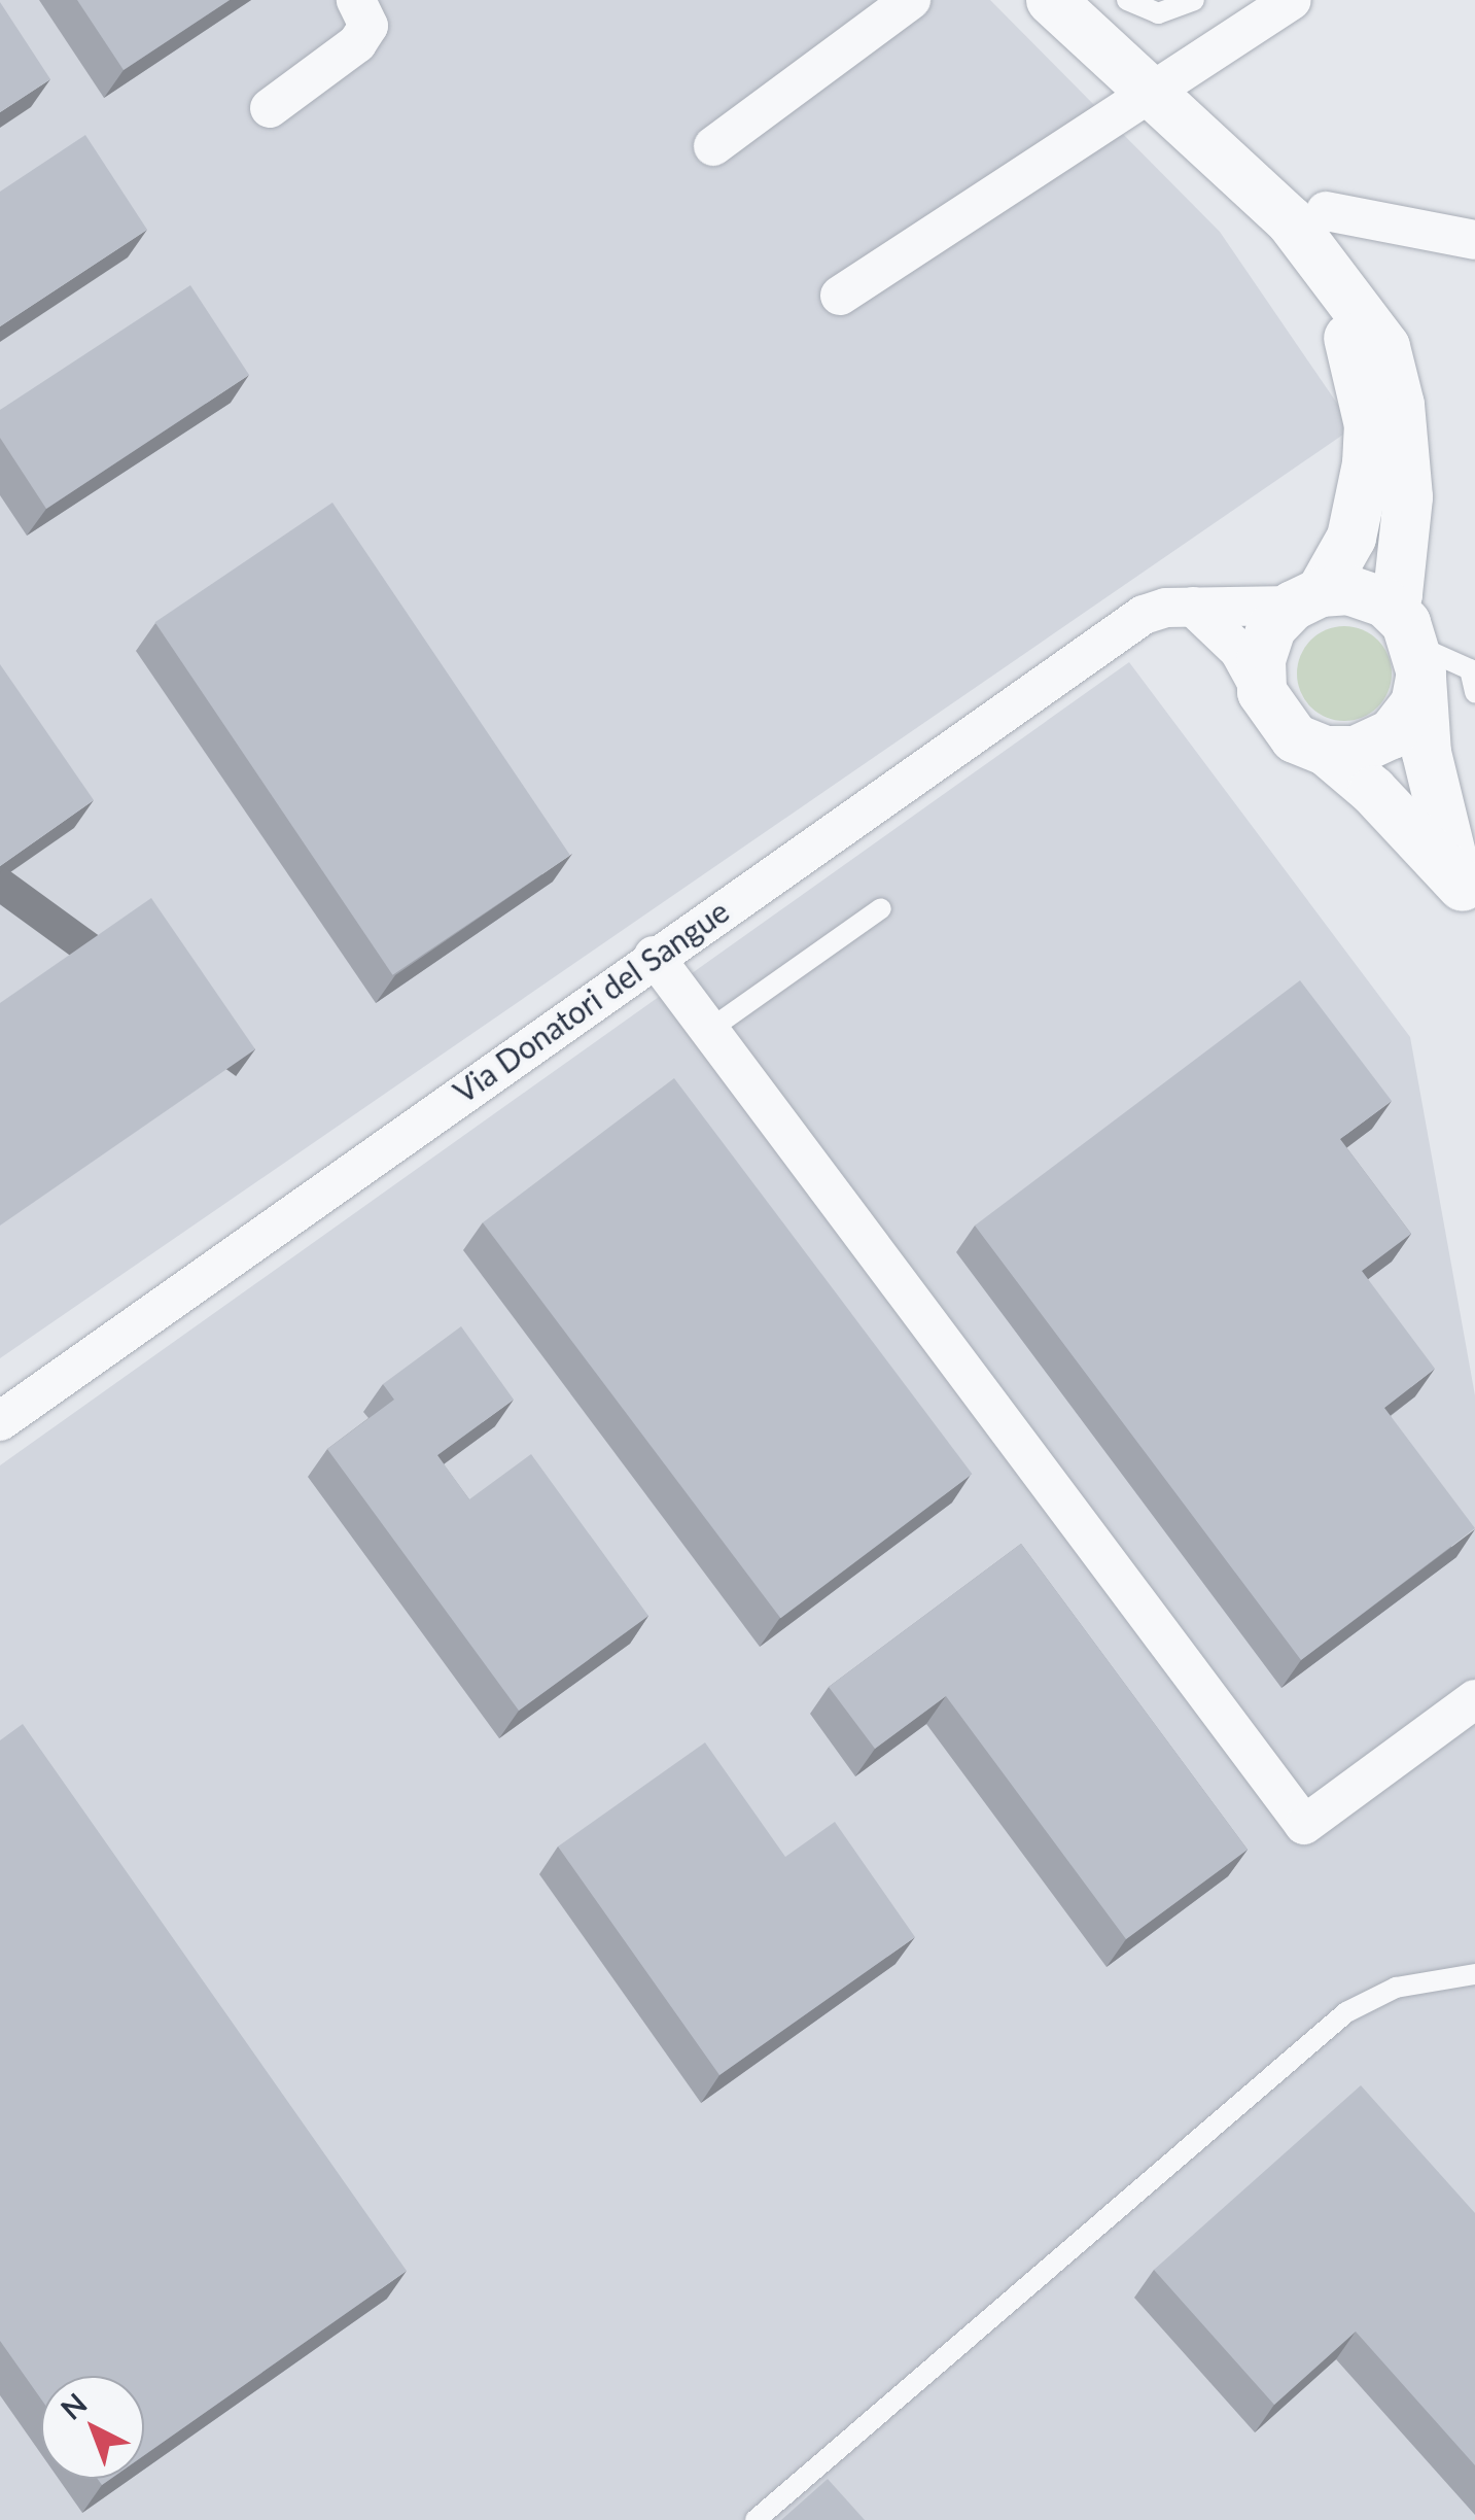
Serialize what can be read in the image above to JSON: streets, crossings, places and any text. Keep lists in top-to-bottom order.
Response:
{
  "streets": {
    "street": ["Via Donatori del Sangue"]
  },
  "north": "top left"
}
